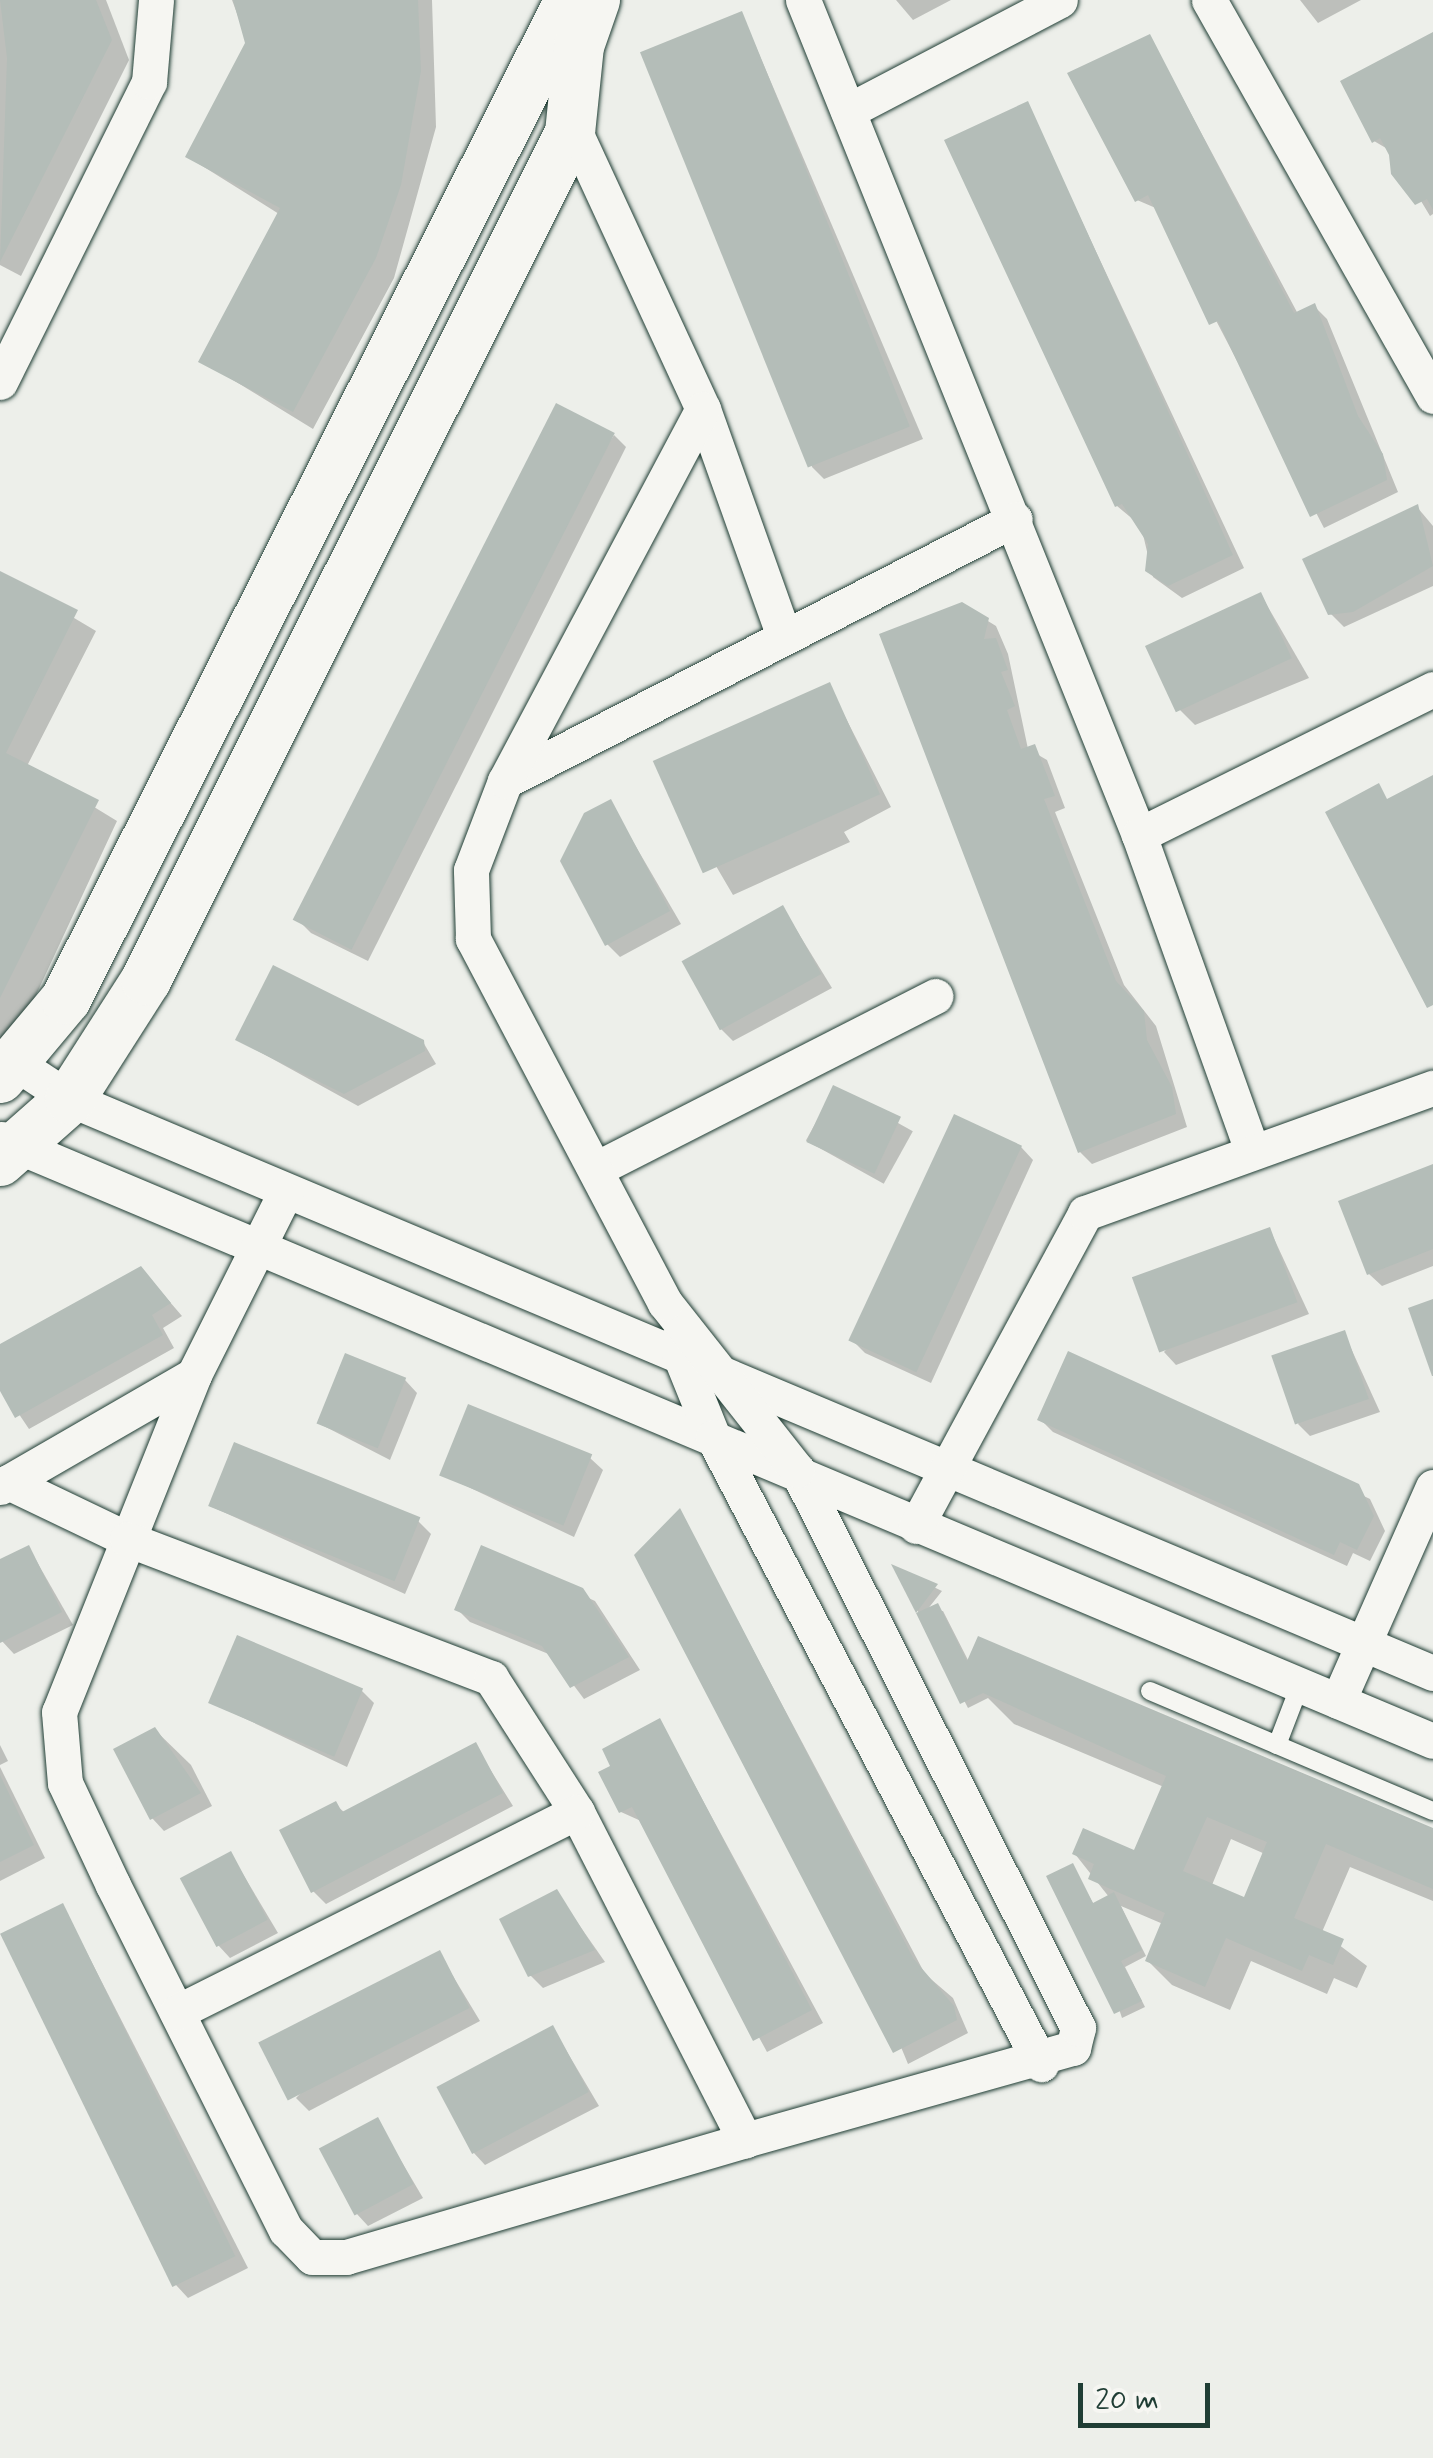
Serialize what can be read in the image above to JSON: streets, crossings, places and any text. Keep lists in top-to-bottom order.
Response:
{
  "scale_bar": "20 m"
}
